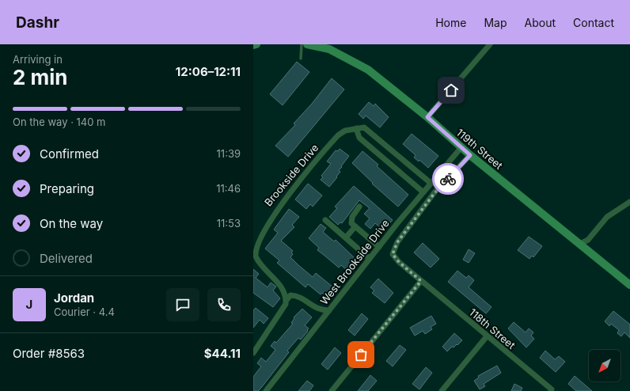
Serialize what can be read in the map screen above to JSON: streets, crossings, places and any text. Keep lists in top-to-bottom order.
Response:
{
  "streets": {
    "street": [
      "119th Street",
      "Brookside Drive",
      "West Brookside Drive",
      "118th Street"
    ]
  },
  "crossings": [
    ["119th Street", "West Brookside Drive"],
    ["119th Street", "118th Street"]
  ],
  "north": "bottom left",
  "page": {
    "header": "Dashr",
    "nav": [
      "Home",
      "Map",
      "About",
      "Contact"
    ],
    "heading": ["2 min", "Arriving in", "12:06–12:11"],
    "panel": [
      "Jordan",
      "Courier · 4.4",
      "Order #8563",
      "$44.11"
    ],
    "bar": "On the way · 140 m",
    "list": [
      ["Confirmed", "11:39"],
      ["Preparing", "11:46"],
      ["On the way", "11:53"],
      "Delivered"
    ],
    "round": "J"
  }
}
